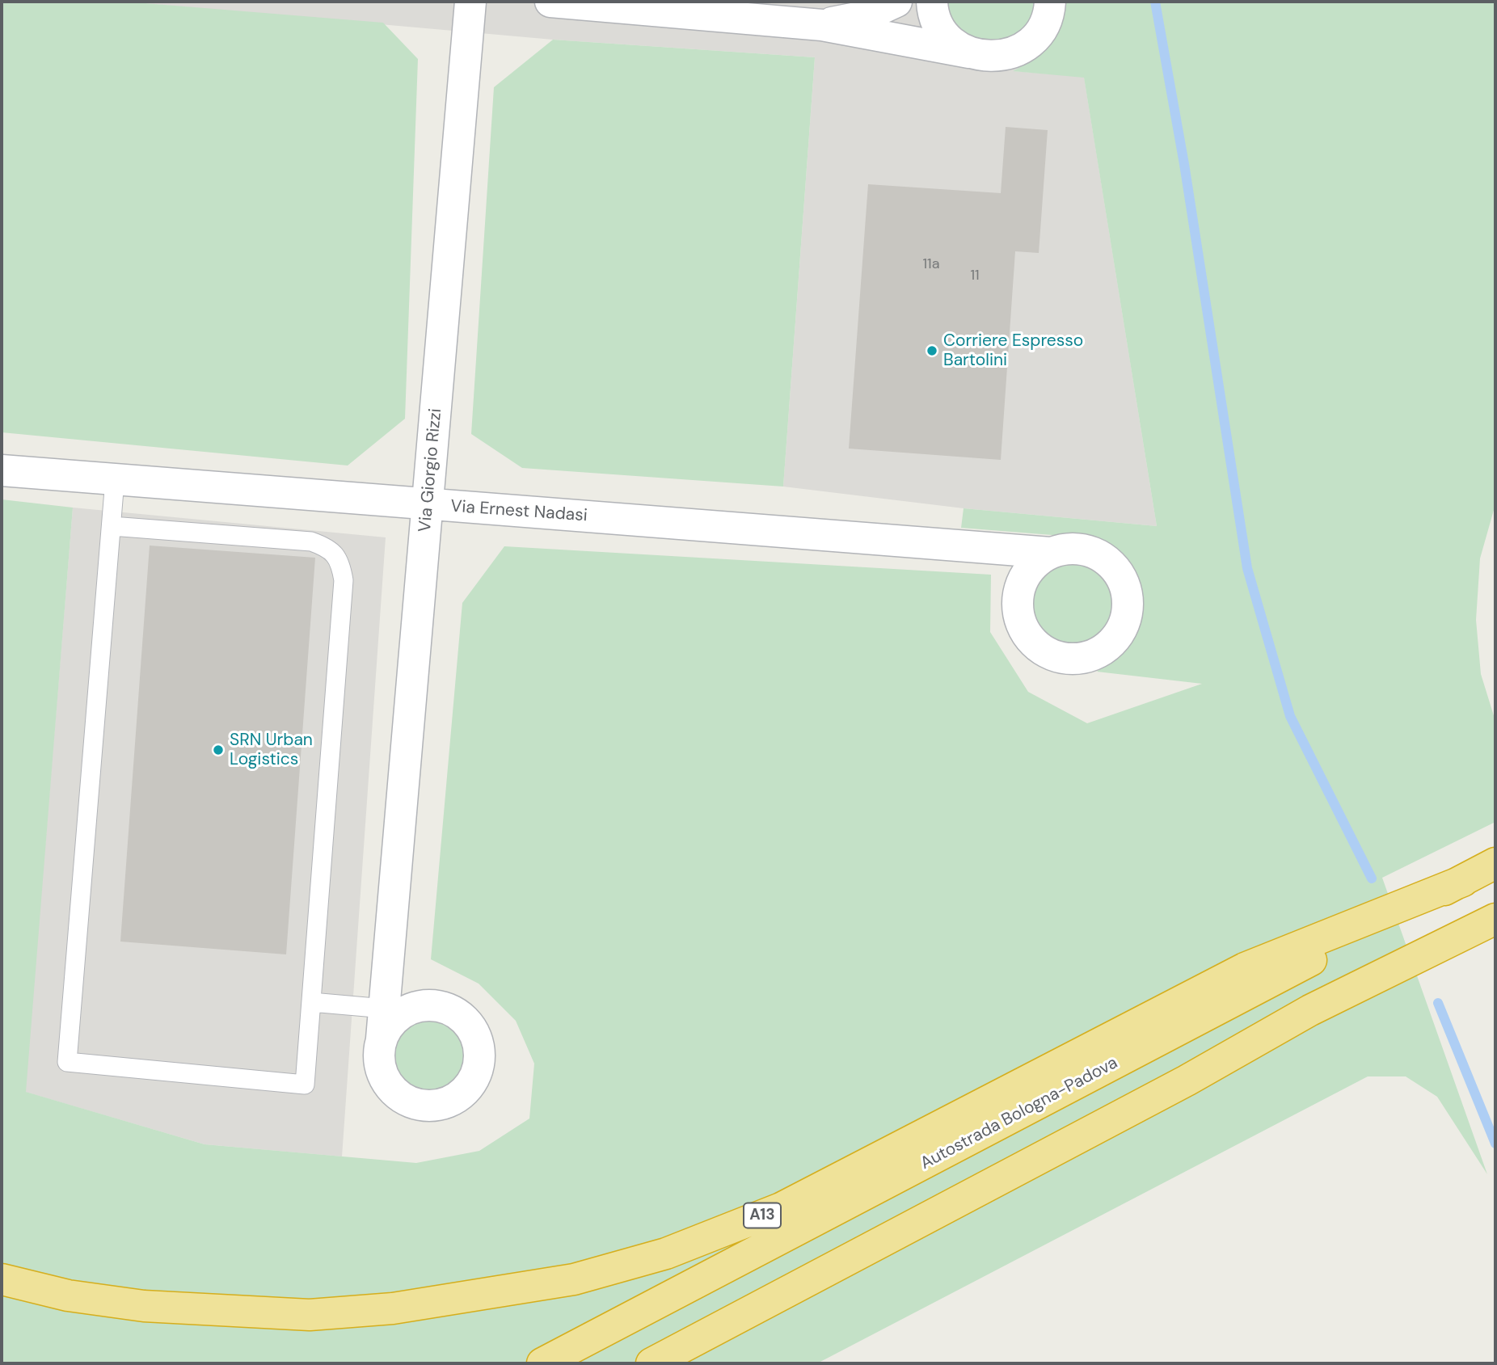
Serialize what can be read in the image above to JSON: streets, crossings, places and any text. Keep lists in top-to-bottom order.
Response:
{
  "streets": {
    "highway": ["Autostrada Bologna-Padova", "A13"],
    "street": ["Via Giorgio Rizzi", "Via Ernest Nadasi"]
  },
  "crossings": [
    ["Via Giorgio Rizzi", "Via Ernest Nadasi"],
    ["Autostrada Bologna-Padova", "A13"]
  ],
  "places": ["Corriere Espresso Bartolini", "SRN Urban Logistics"],
  "house_numbers": ["11a", "11"]
}
